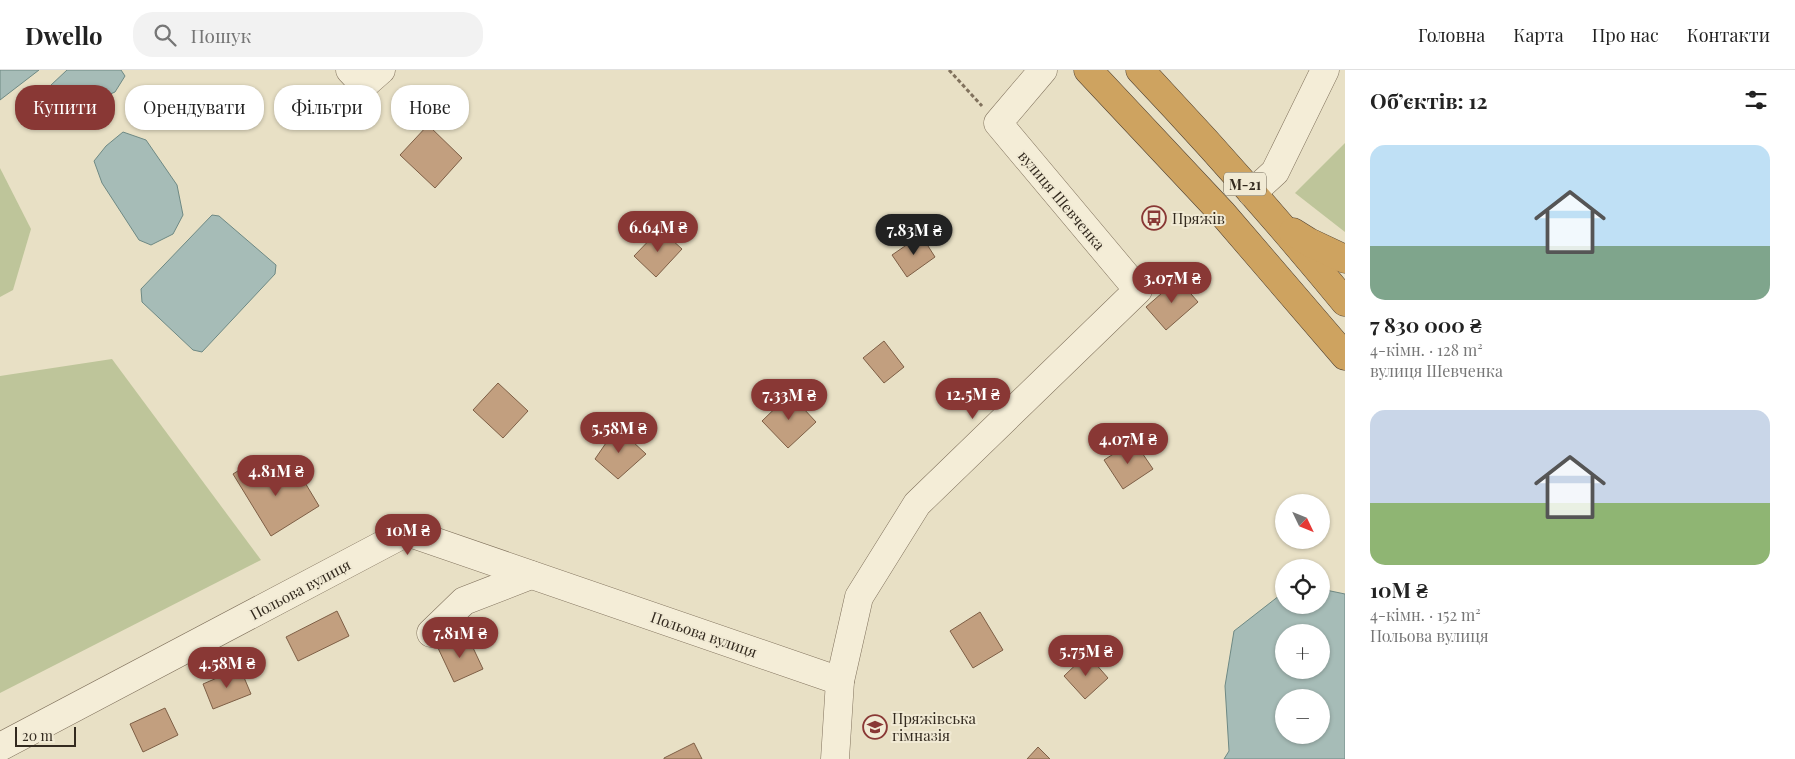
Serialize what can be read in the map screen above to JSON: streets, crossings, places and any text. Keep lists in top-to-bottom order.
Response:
{
  "streets": {
    "highway": ["М-21"],
    "street": ["вулиця Шевченка", "Польова вулиця"]
  },
  "crossings": [
    ["вулиця Шевченка", "Польова вулиця"]
  ],
  "places": {
    "bus stop": ["Пряжів"],
    "school or university": ["Пряжівська гімназія"]
  },
  "scale_bar": "20 m",
  "north": "bottom right",
  "page": {
    "header": "Dwello",
    "search": "Пошук",
    "nav": [
      "Головна",
      "Карта",
      "Про нас",
      "Контакти"
    ],
    "heading": "Об’єктів: 12",
    "chip": [
      "Купити",
      "Орендувати",
      "Фільтри",
      "Нове"
    ],
    "list": [
      {
        "name": "7 830 000 ₴",
        "note": "4-кімн. · 128 m² · вулиця Шевченка"
      },
      {
        "name": "10M ₴",
        "note": "4-кімн. · 152 m² · Польова вулиця"
      }
    ],
    "price": [
      "6.64M ₴",
      "7.83M ₴",
      "3.07M ₴",
      "12.5M ₴",
      "7.33M ₴",
      "5.58M ₴",
      "4.07M ₴",
      "4.81M ₴",
      "10M ₴",
      "7.81M ₴",
      "5.75M ₴",
      "4.58M ₴"
    ],
    "map_buttons": ["+", "−"],
    "scale": "20 m"
  }
}
